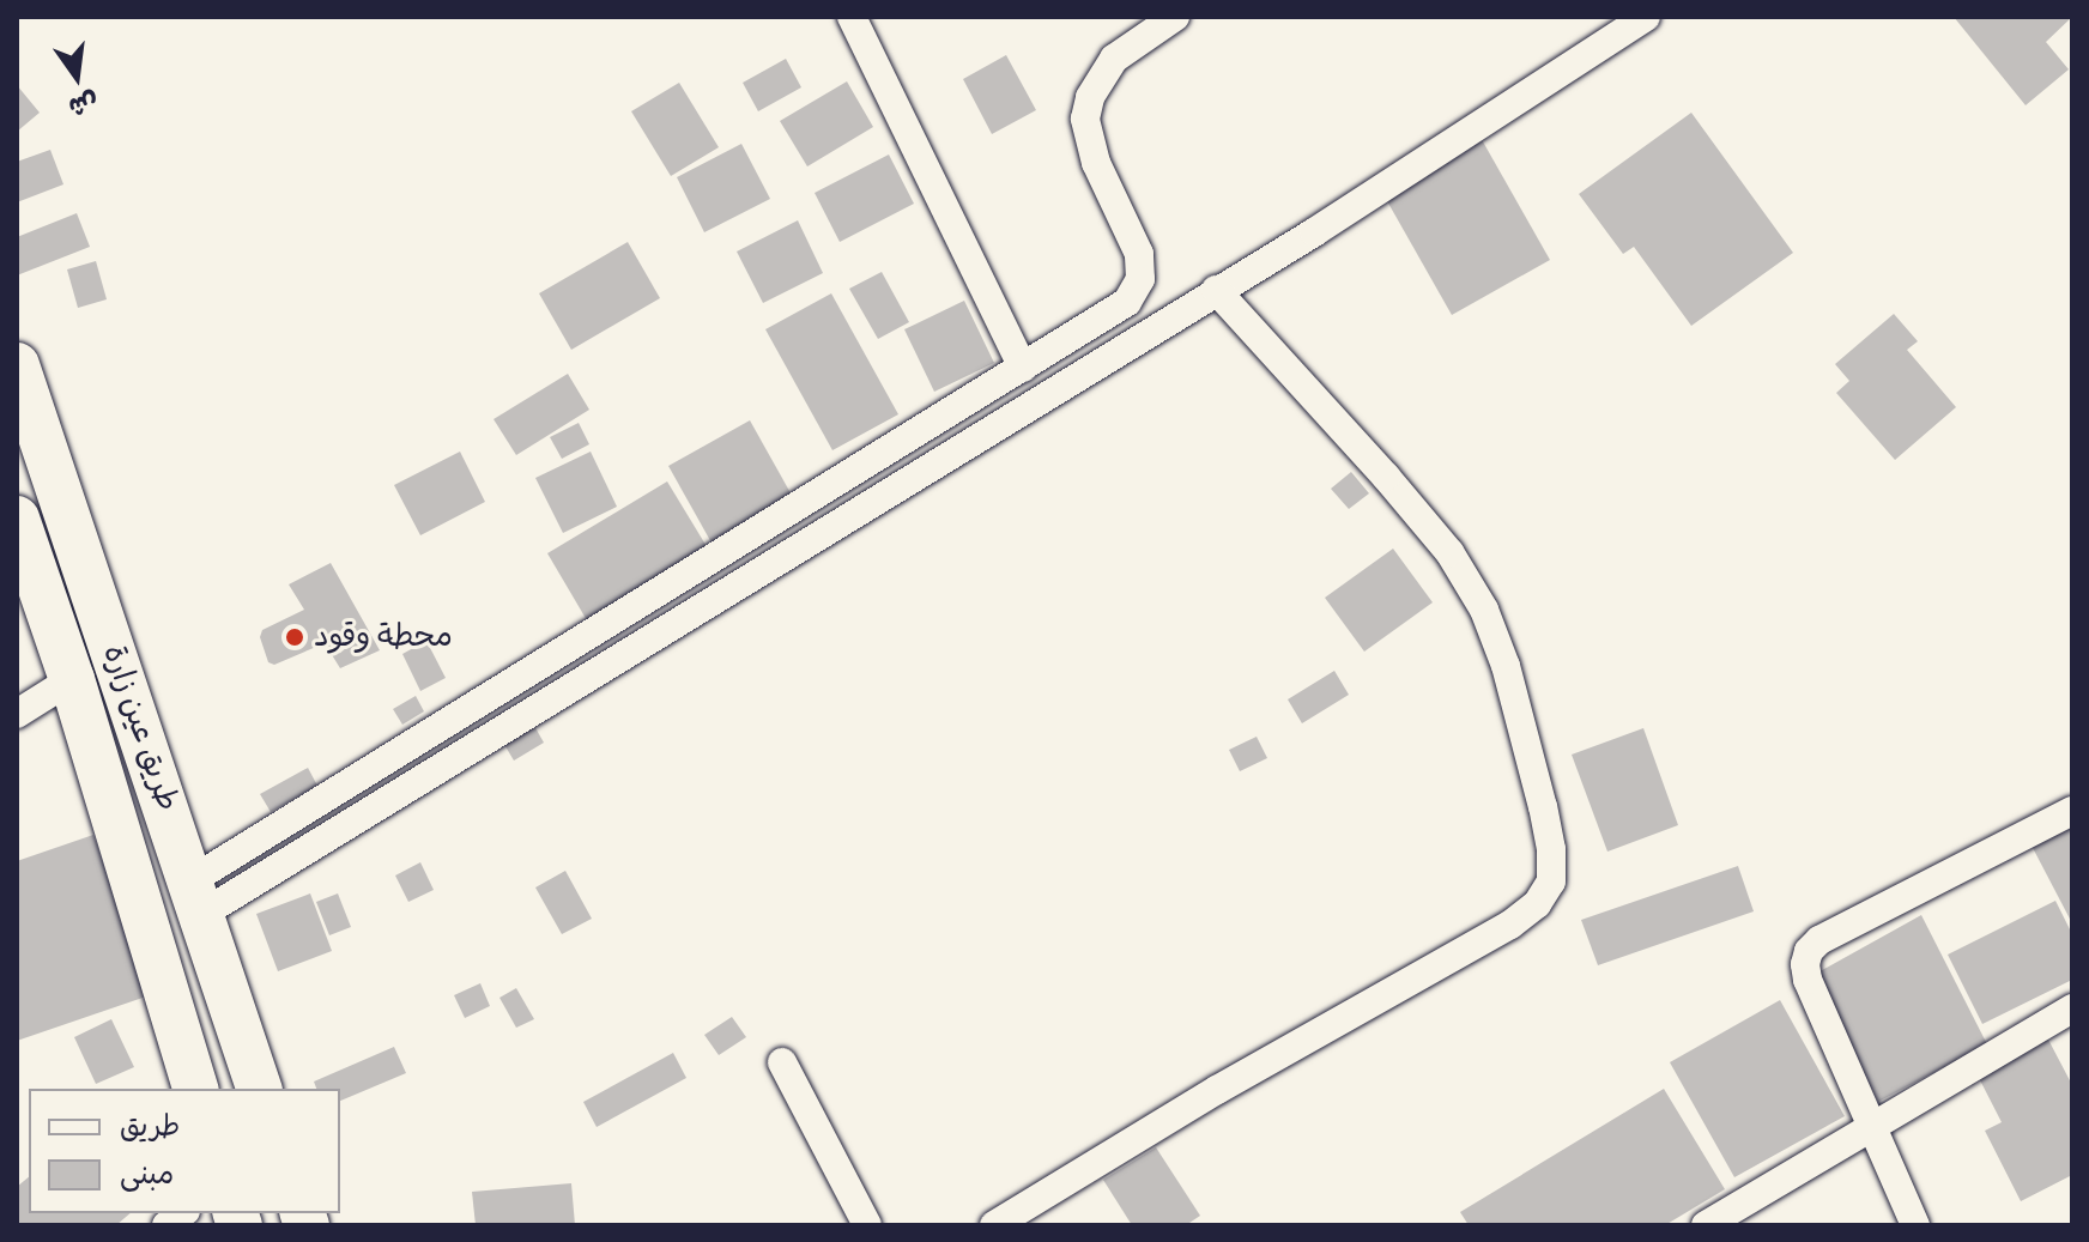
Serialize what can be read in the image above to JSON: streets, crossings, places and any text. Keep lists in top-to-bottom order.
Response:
{
  "streets": {
    "main road": ["طريق عين زارة"]
  },
  "places": ["محطة وقود"],
  "legend": ["طريق", "مبنى"],
  "north": "bottom"
}
